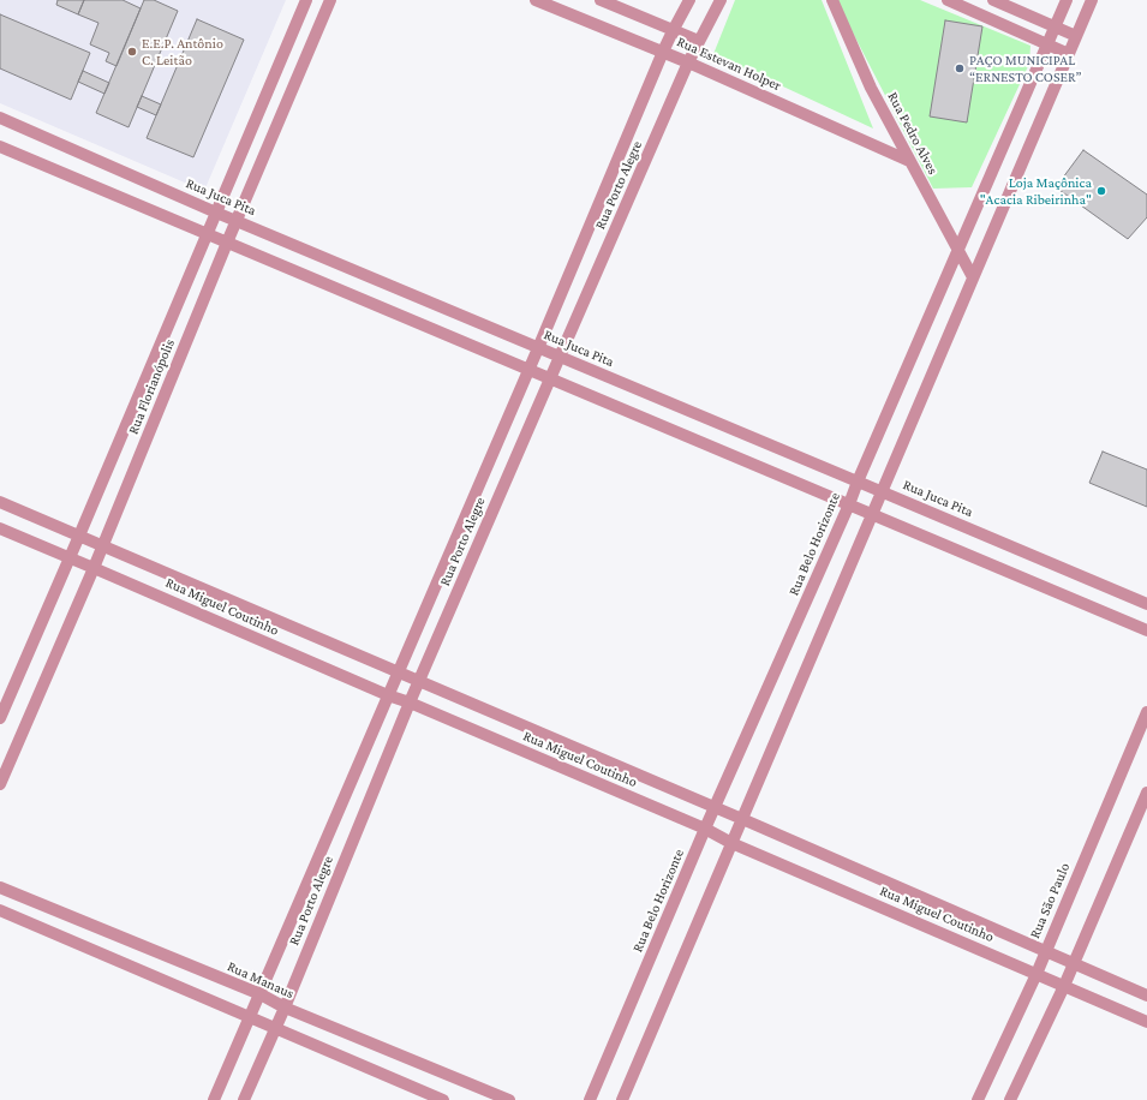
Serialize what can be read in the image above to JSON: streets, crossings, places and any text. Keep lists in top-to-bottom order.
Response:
{
  "streets": {
    "street": [
      "Rua Estevan Holper",
      "Rua Pedro Alves",
      "Rua Porto Alegre",
      "Rua Juca Pita",
      "Rua Florianópolis",
      "Rua Belo Horizonte",
      "Rua Miguel Coutinho",
      "Rua São Paulo",
      "Rua Manaus"
    ]
  },
  "crossings": [
    ["Rua Estevan Holper", "Rua Pedro Alves"],
    ["Rua Estevan Holper", "Rua Porto Alegre"],
    ["Rua Pedro Alves", "Rua Belo Horizonte"],
    ["Rua Porto Alegre", "Rua Juca Pita"],
    ["Rua Porto Alegre", "Rua Miguel Coutinho"],
    ["Rua Porto Alegre", "Rua Manaus"],
    ["Rua Juca Pita", "Rua Florianópolis"],
    ["Rua Juca Pita", "Rua Belo Horizonte"],
    ["Rua Florianópolis", "Rua Miguel Coutinho"],
    ["Rua Belo Horizonte", "Rua Miguel Coutinho"],
    ["Rua Miguel Coutinho", "Rua São Paulo"]
  ],
  "places": ["E.E.P. Antônio C. Leitão", "PAÇO MUNICIPAL “ERNESTO COSER”", "Loja Maçônica \"Acacia Ribeirinha\""]
}
